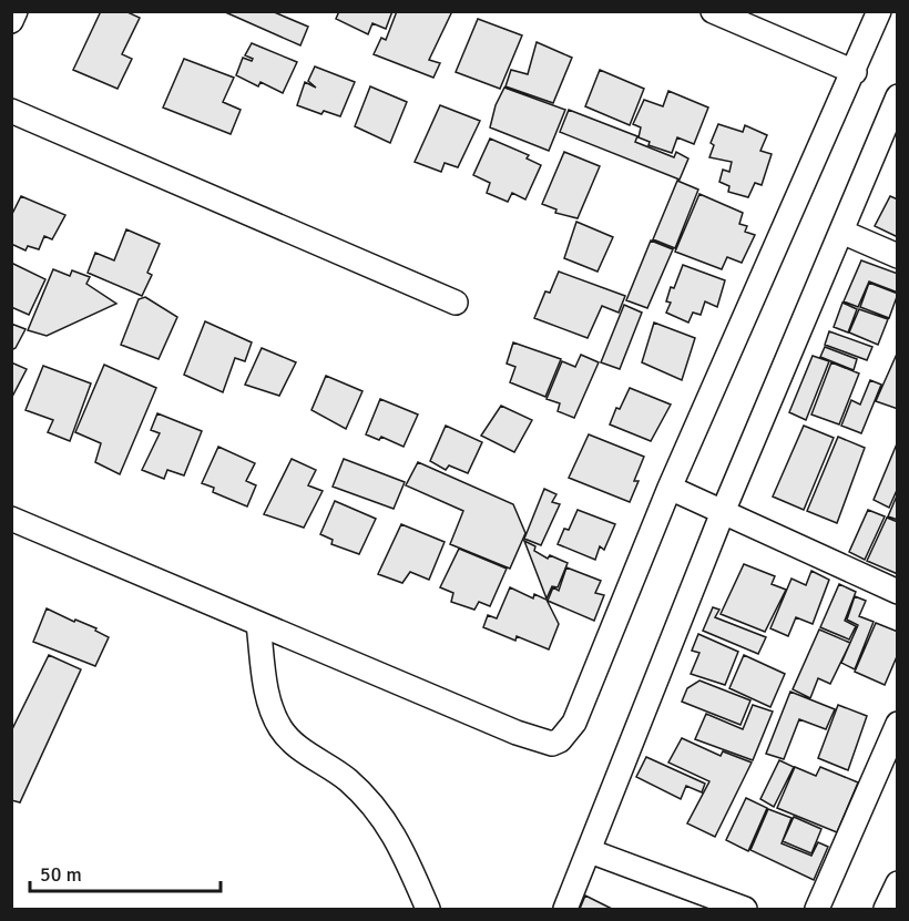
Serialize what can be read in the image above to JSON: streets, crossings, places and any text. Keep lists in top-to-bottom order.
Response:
{
  "scale_bar": "50 m"
}
